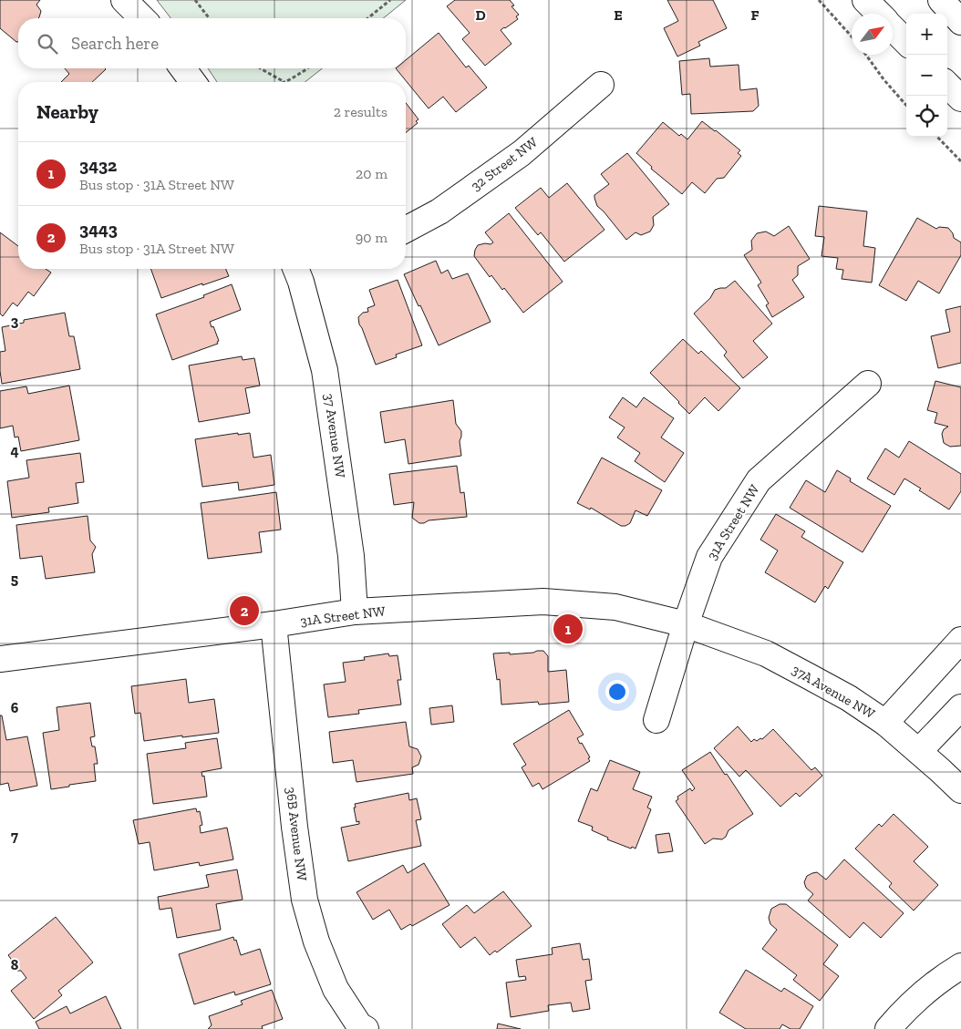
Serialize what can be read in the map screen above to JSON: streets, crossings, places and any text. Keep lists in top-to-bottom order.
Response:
{
  "streets": {
    "street": [
      "32 Street NW",
      "37 Avenue NW",
      "31A Street NW",
      "37A Avenue NW",
      "36B Avenue NW"
    ]
  },
  "crossings": [
    ["37 Avenue NW", "31A Street NW"],
    ["31A Street NW", "37A Avenue NW"],
    ["31A Street NW", "36B Avenue NW"]
  ],
  "north": "top right",
  "page": {
    "map_buttons": ["+", "−"],
    "search": "Search here",
    "heading": ["Nearby", "2 results"],
    "list": [
      {
        "mark": "1",
        "name": "3432",
        "note": "Bus stop · 31A Street NW",
        "value": "20 m"
      },
      {
        "mark": "2",
        "name": "3443",
        "note": "Bus stop · 31A Street NW",
        "value": "90 m"
      }
    ],
    "pins": ["2", "1"]
  },
  "grid": {
    "columns": ["D", "E", "F"],
    "rows": [
      "3",
      "4",
      "5",
      "6",
      "7",
      "8"
    ]
  }
}
